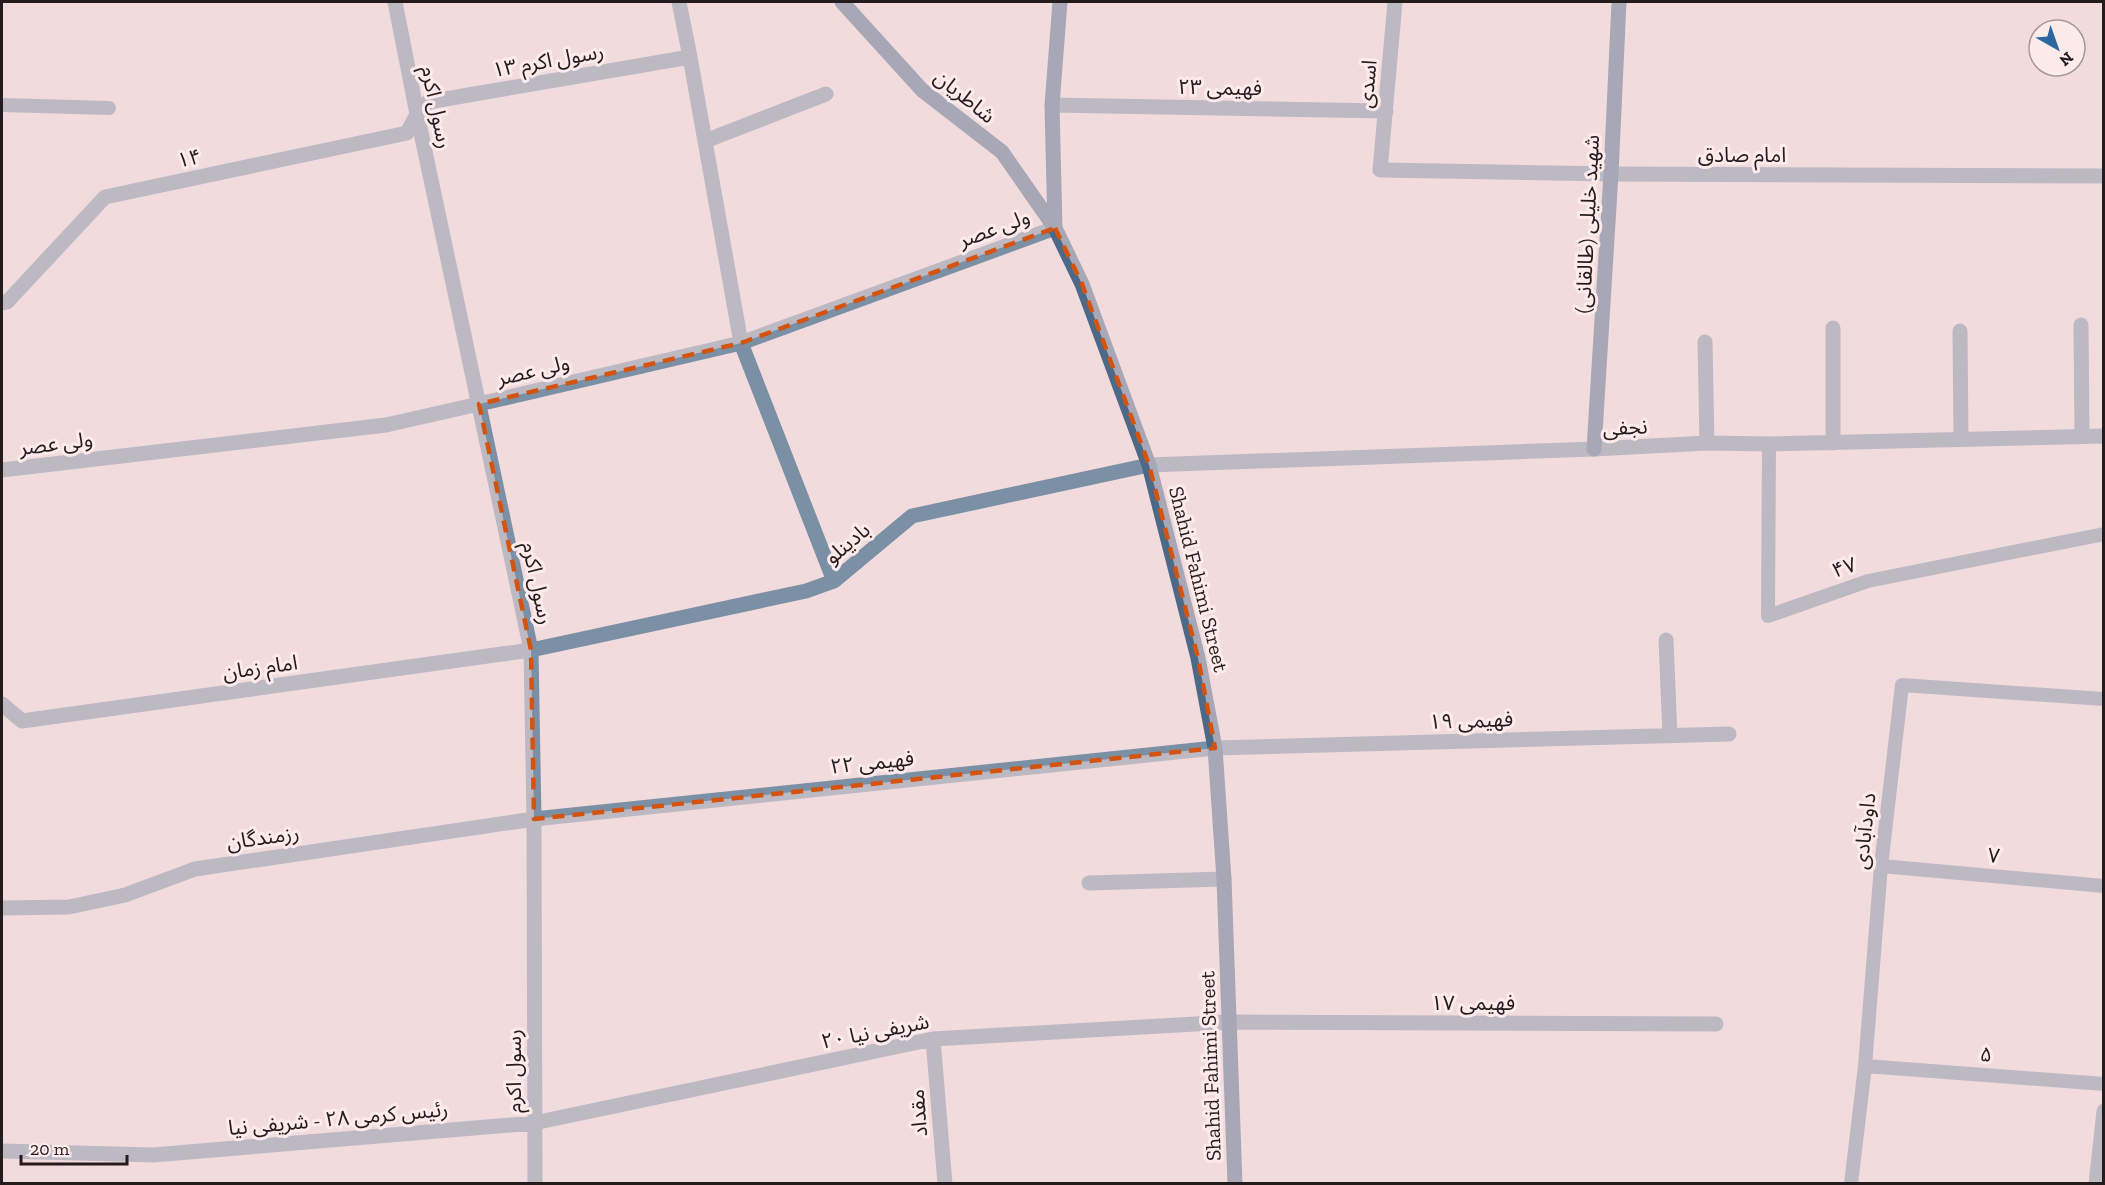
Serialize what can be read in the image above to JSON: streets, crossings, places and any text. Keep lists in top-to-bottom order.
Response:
{
  "streets": {
    "street": [
      "رسول اکرم ۱۳",
      "اسدی",
      "فهیمی ۲۳",
      "شاطریان",
      "رسول اکرم",
      "امام صادق",
      "۱۴",
      "شهید خلیلی (طالقانی)",
      "ولی عصر",
      "نجفی",
      "بادینلو",
      "Shahid Fahimi Street",
      "امام زمان",
      "فهیمی ۱۹",
      "فهیمی ۲۲",
      "رزمندگان",
      "فهیمی ۱۷",
      "۲۰ شریفی نیا",
      "مقداد",
      "رئیس کرمی ۲۸ - شریفی نیا"
    ],
    "lane": [
      "۴۷",
      "داودآبادی",
      "۷",
      "۵"
    ]
  },
  "crossings": [
    ["رسول اکرم ۱۳", "رسول اکرم"],
    ["رسول اکرم ۱۳", "۱۴"],
    ["اسدی", "فهیمی ۲۳"],
    ["اسدی", "امام صادق"],
    ["فهیمی ۲۳", "Shahid Fahimi Street"],
    ["شاطریان", "ولی عصر"],
    ["شاطریان", "Shahid Fahimi Street"],
    ["رسول اکرم", "۱۴"],
    ["رسول اکرم", "ولی عصر"],
    ["رسول اکرم", "بادینلو"],
    ["رسول اکرم", "امام زمان"],
    ["رسول اکرم", "فهیمی ۲۲"],
    ["رسول اکرم", "رزمندگان"],
    ["رسول اکرم", "۲۰ شریفی نیا"],
    ["رسول اکرم", "رئیس کرمی ۲۸ - شریفی نیا"],
    ["امام صادق", "شهید خلیلی (طالقانی)"],
    ["شهید خلیلی (طالقانی)", "نجفی"],
    ["ولی عصر", "Shahid Fahimi Street"],
    ["نجفی", "بادینلو"],
    ["نجفی", "۴۷"],
    ["نجفی", "Shahid Fahimi Street"],
    ["بادینلو", "Shahid Fahimi Street"],
    ["بادینلو", "امام زمان"],
    ["Shahid Fahimi Street", "فهیمی ۱۹"],
    ["Shahid Fahimi Street", "فهیمی ۲۲"],
    ["Shahid Fahimi Street", "فهیمی ۱۷"],
    ["Shahid Fahimi Street", "۲۰ شریفی نیا"],
    ["فهیمی ۱۹", "فهیمی ۲۲"],
    ["فهیمی ۲۲", "رزمندگان"],
    ["داودآبادی", "۷"],
    ["داودآبادی", "۵"],
    ["فهیمی ۱۷", "۲۰ شریفی نیا"],
    ["۲۰ شریفی نیا", "مقداد"],
    ["۲۰ شریفی نیا", "رئیس کرمی ۲۸ - شریفی نیا"]
  ],
  "scale_bar": "20 m",
  "north": "bottom right"
}
